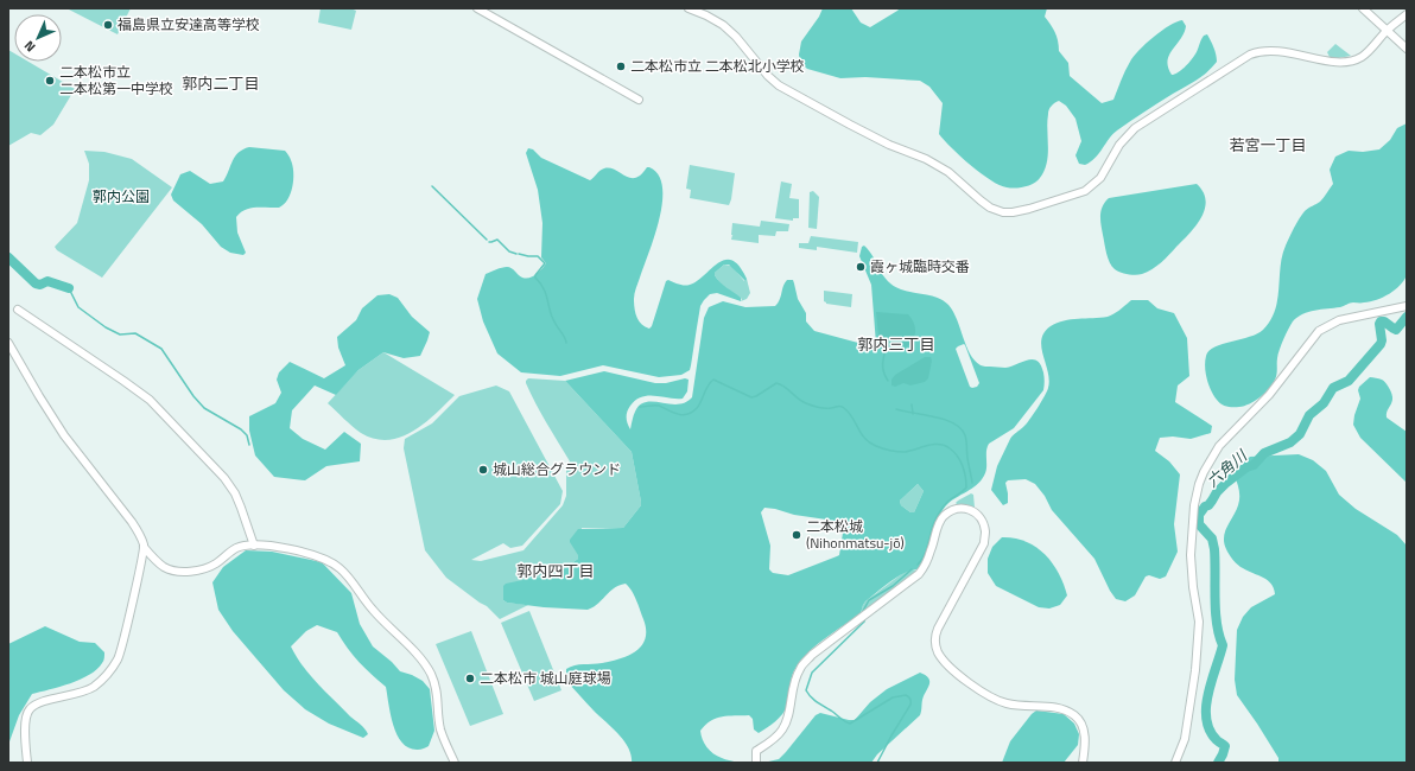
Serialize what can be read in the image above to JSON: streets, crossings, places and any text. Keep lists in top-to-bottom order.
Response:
{
  "districts": [
    "郭内二丁目",
    "若宮一丁目",
    "郭内三丁目",
    "郭内四丁目"
  ],
  "water": ["六角川"],
  "parks": ["郭内公園"],
  "places": [
    "福島県立安達高等学校",
    "二本松市立 二本松北小学校",
    "二本松市立 二本松第一中学校",
    "霞ヶ城臨時交番",
    "城山総合グラウンド",
    "二本松城 (Nihonmatsu-jō)",
    "二本松市 城山庭球場"
  ],
  "north": "bottom left"
}
